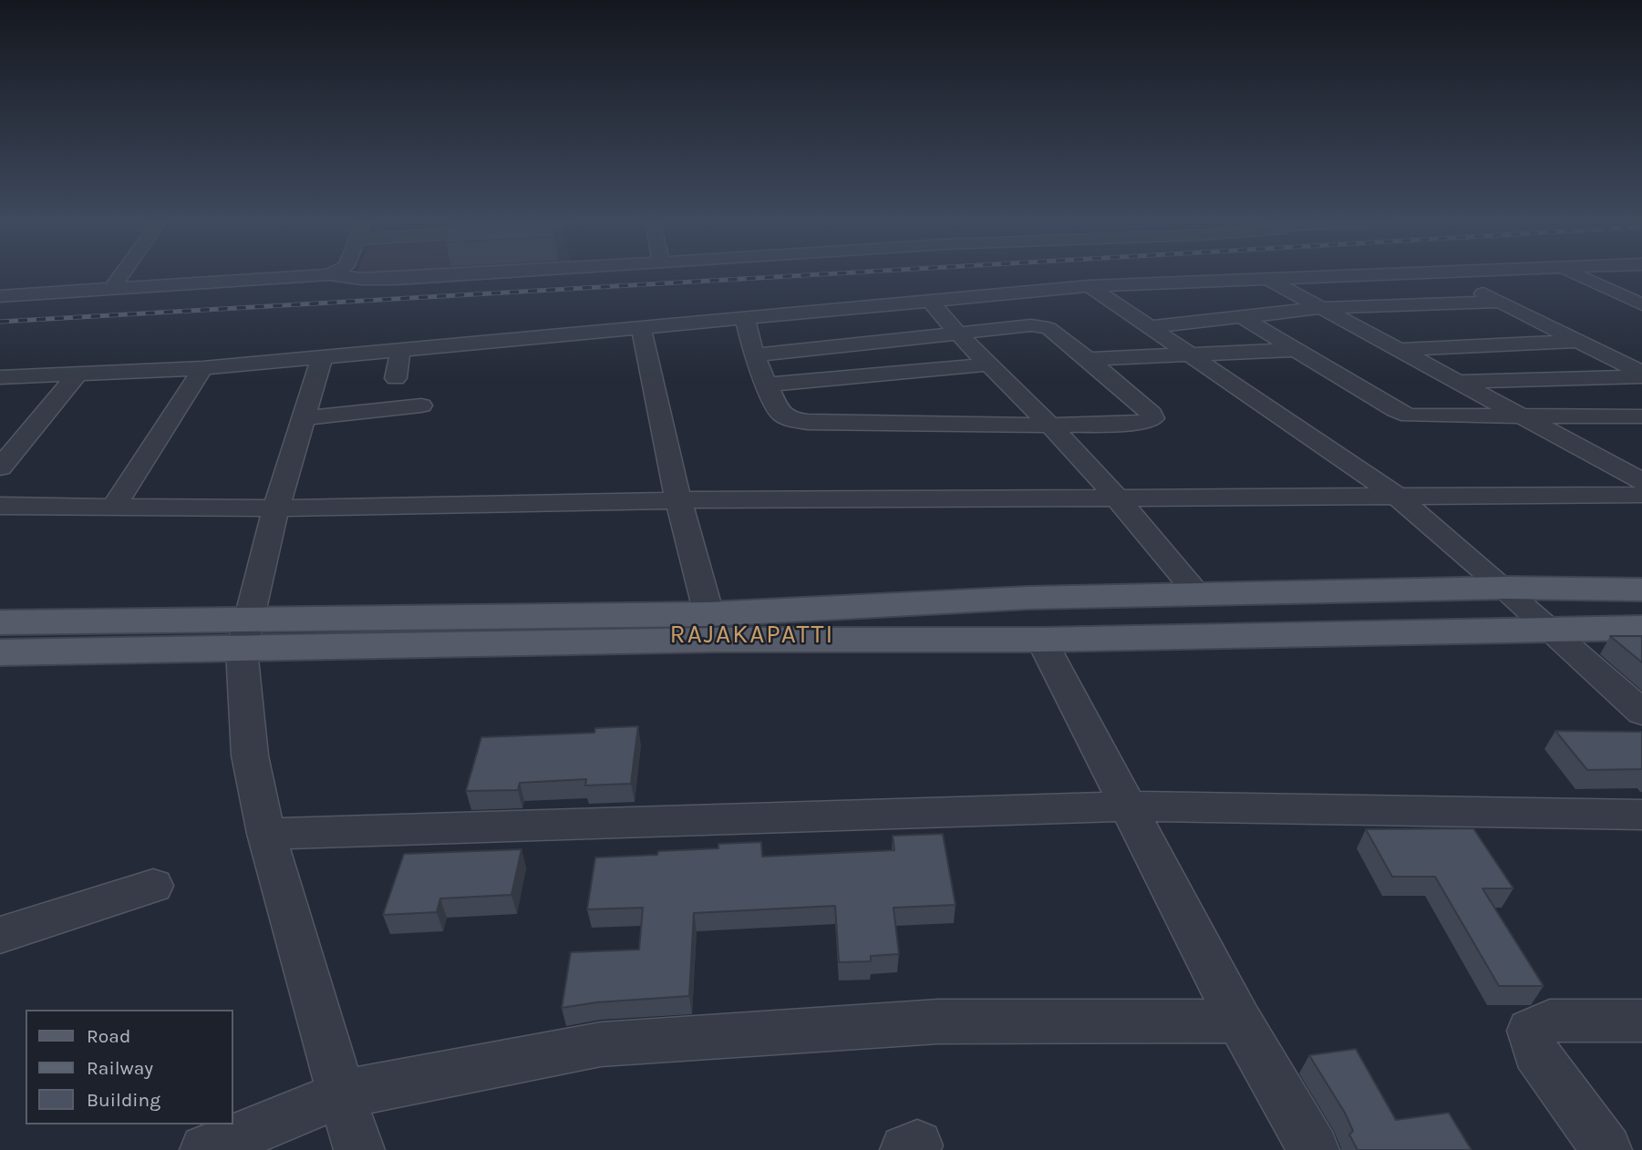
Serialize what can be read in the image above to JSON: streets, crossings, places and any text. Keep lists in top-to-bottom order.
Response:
{
  "districts": ["RAJAKAPATTI"],
  "legend": ["Road", "Railway", "Building"]
}
